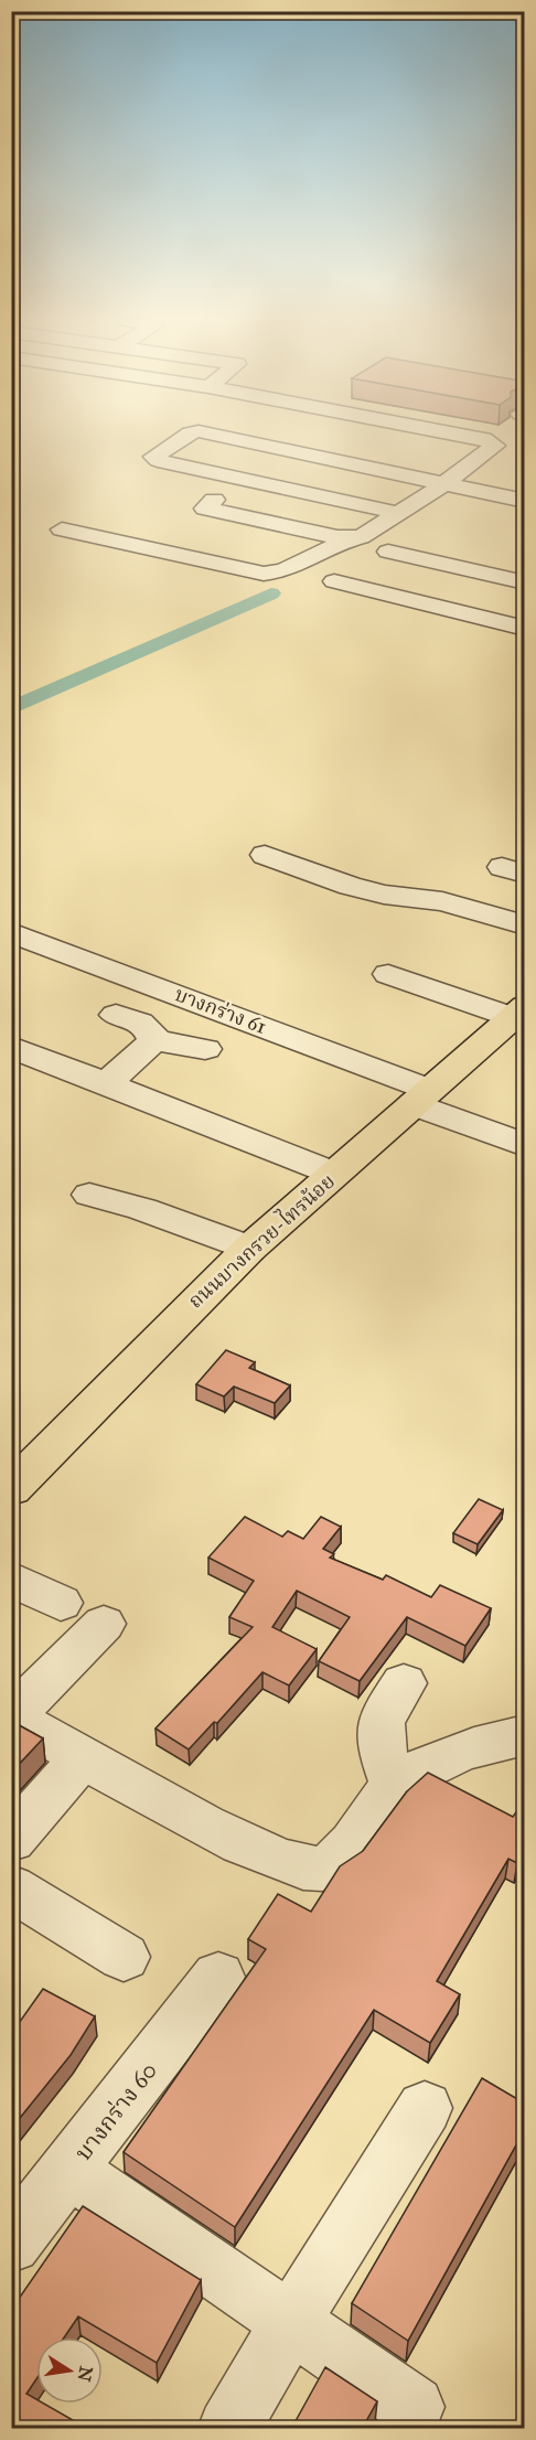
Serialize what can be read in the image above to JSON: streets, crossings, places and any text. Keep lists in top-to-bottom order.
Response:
{
  "streets": {
    "main road": ["ถนนบางกรวย-ไทรน้อย"],
    "street": ["บางกร่าง 61", "บางกร่าง 60"]
  },
  "crossings": [
    ["บางกร่าง 61", "ถนนบางกรวย-ไทรน้อย"]
  ],
  "north": "right"
}
